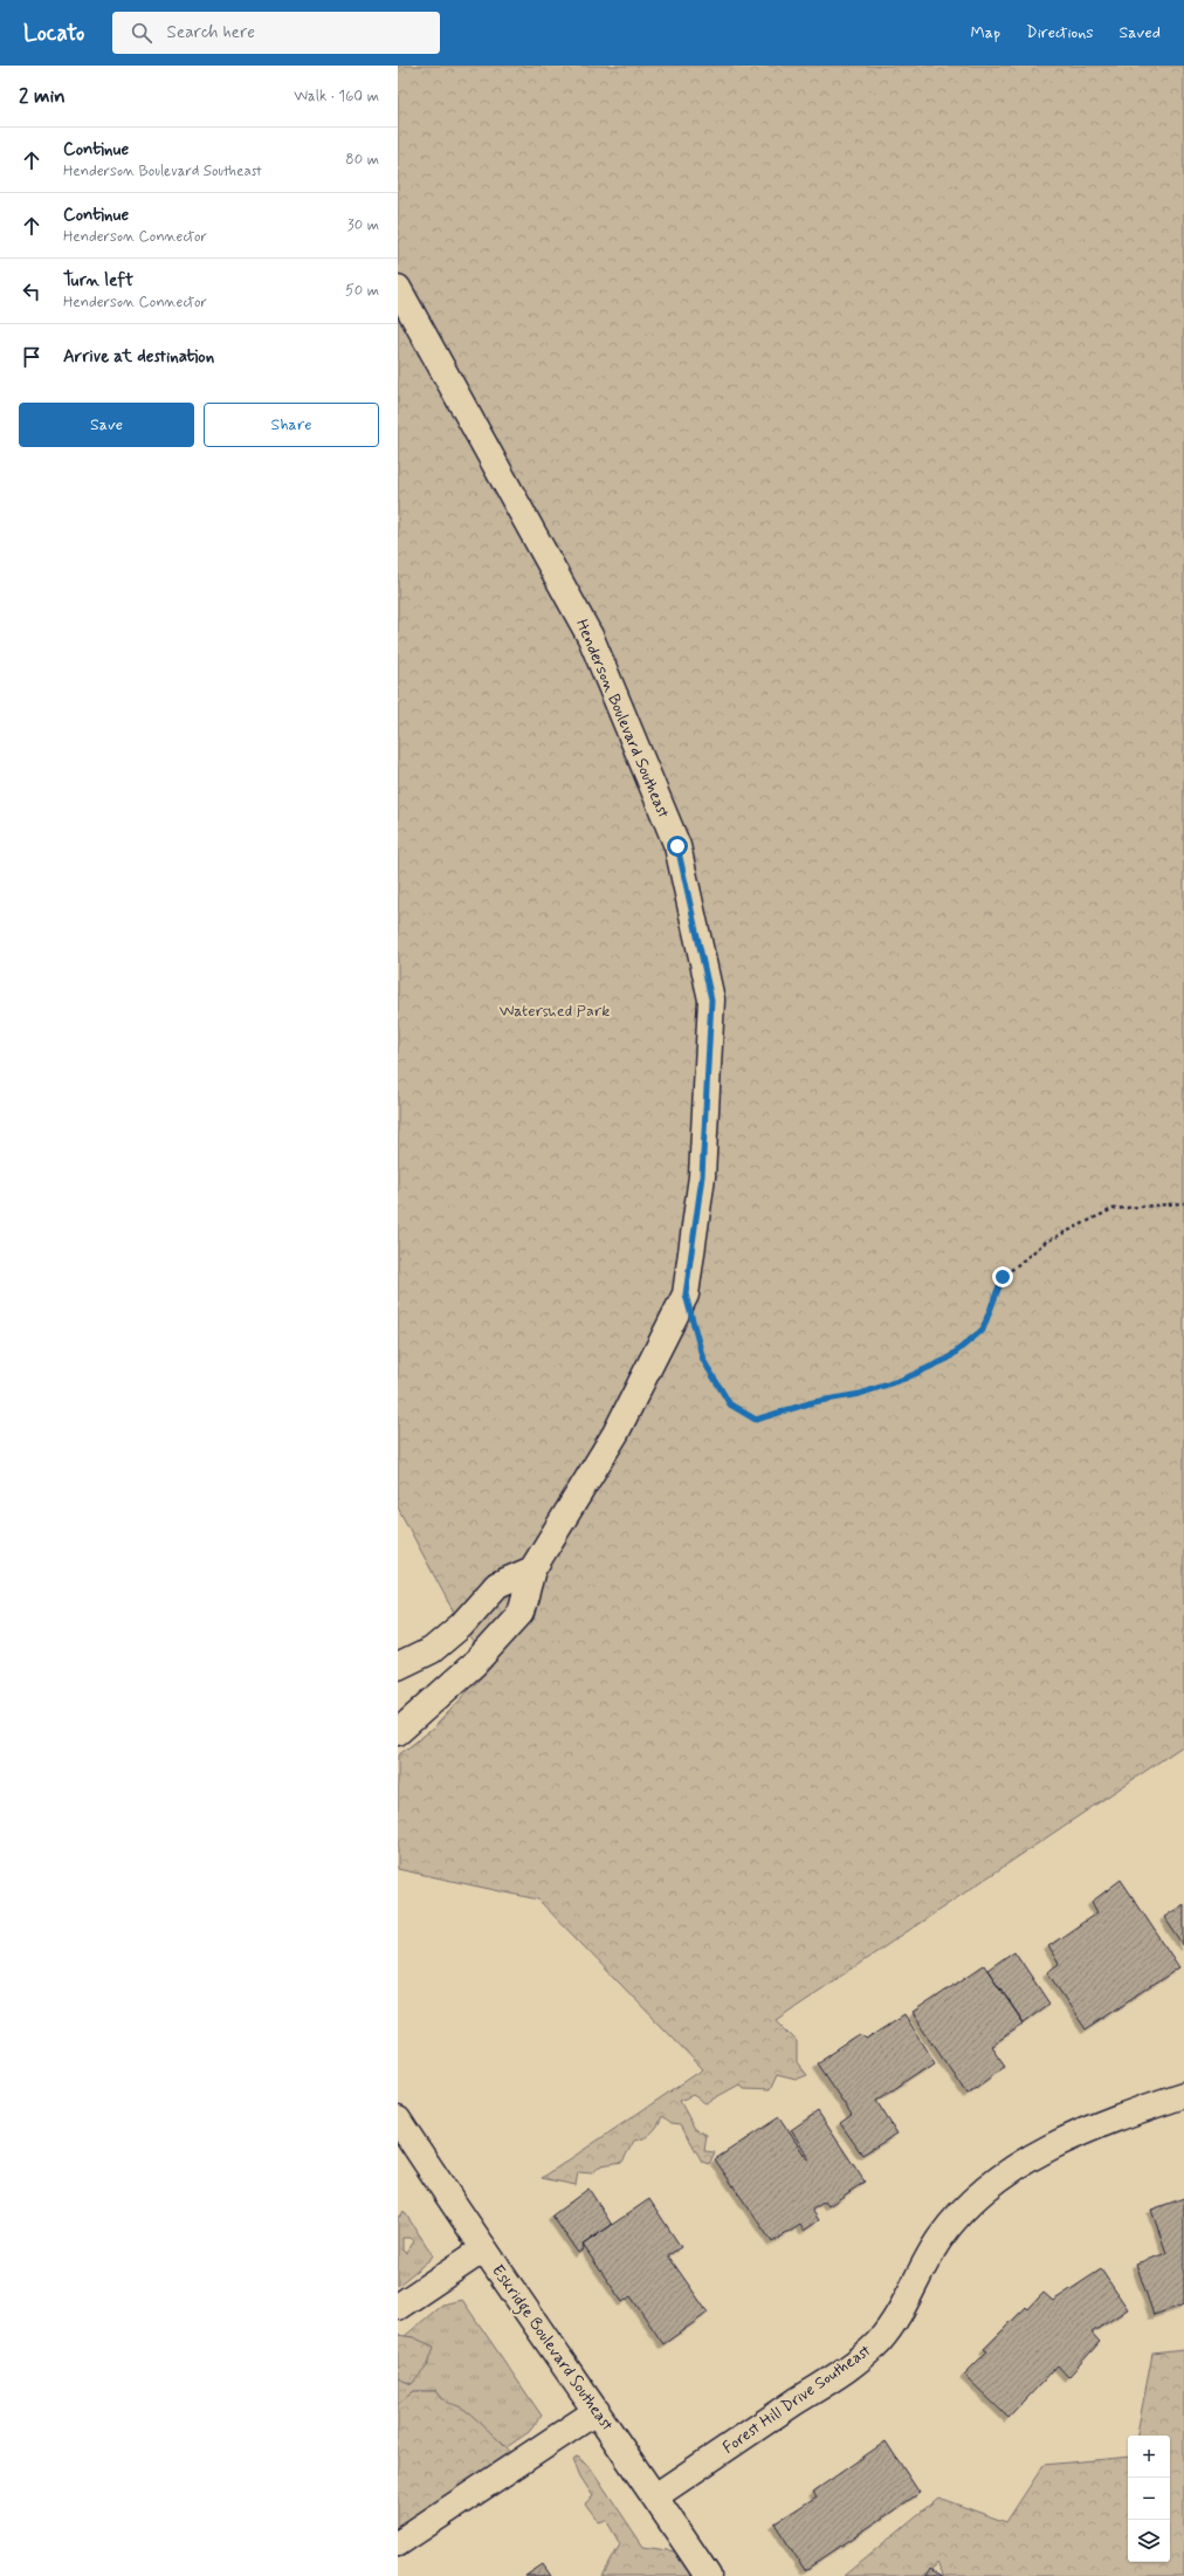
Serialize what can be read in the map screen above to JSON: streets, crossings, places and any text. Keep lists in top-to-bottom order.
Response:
{
  "streets": {
    "main road": ["Henderson Boulevard Southeast", "Eskridge Boulevard Southeast", "Forest Hill Drive Southeast"]
  },
  "crossings": [
    ["Eskridge Boulevard Southeast", "Forest Hill Drive Southeast"]
  ],
  "parks": ["Watershed Park"],
  "page": {
    "header": "Locato",
    "search": "Search here",
    "nav": ["Map", "Directions", "Saved"],
    "heading": ["2 min", "Walk · 160 m"],
    "list": [
      ["Continue", "Henderson Boulevard Southeast", "80 m"],
      ["Continue", "Henderson Connector", "30 m"],
      ["Turn left", "Henderson Connector", "50 m"],
      "Arrive at destination"
    ],
    "buttons": ["Save", "Share"],
    "map_buttons": ["+", "−"]
  }
}
